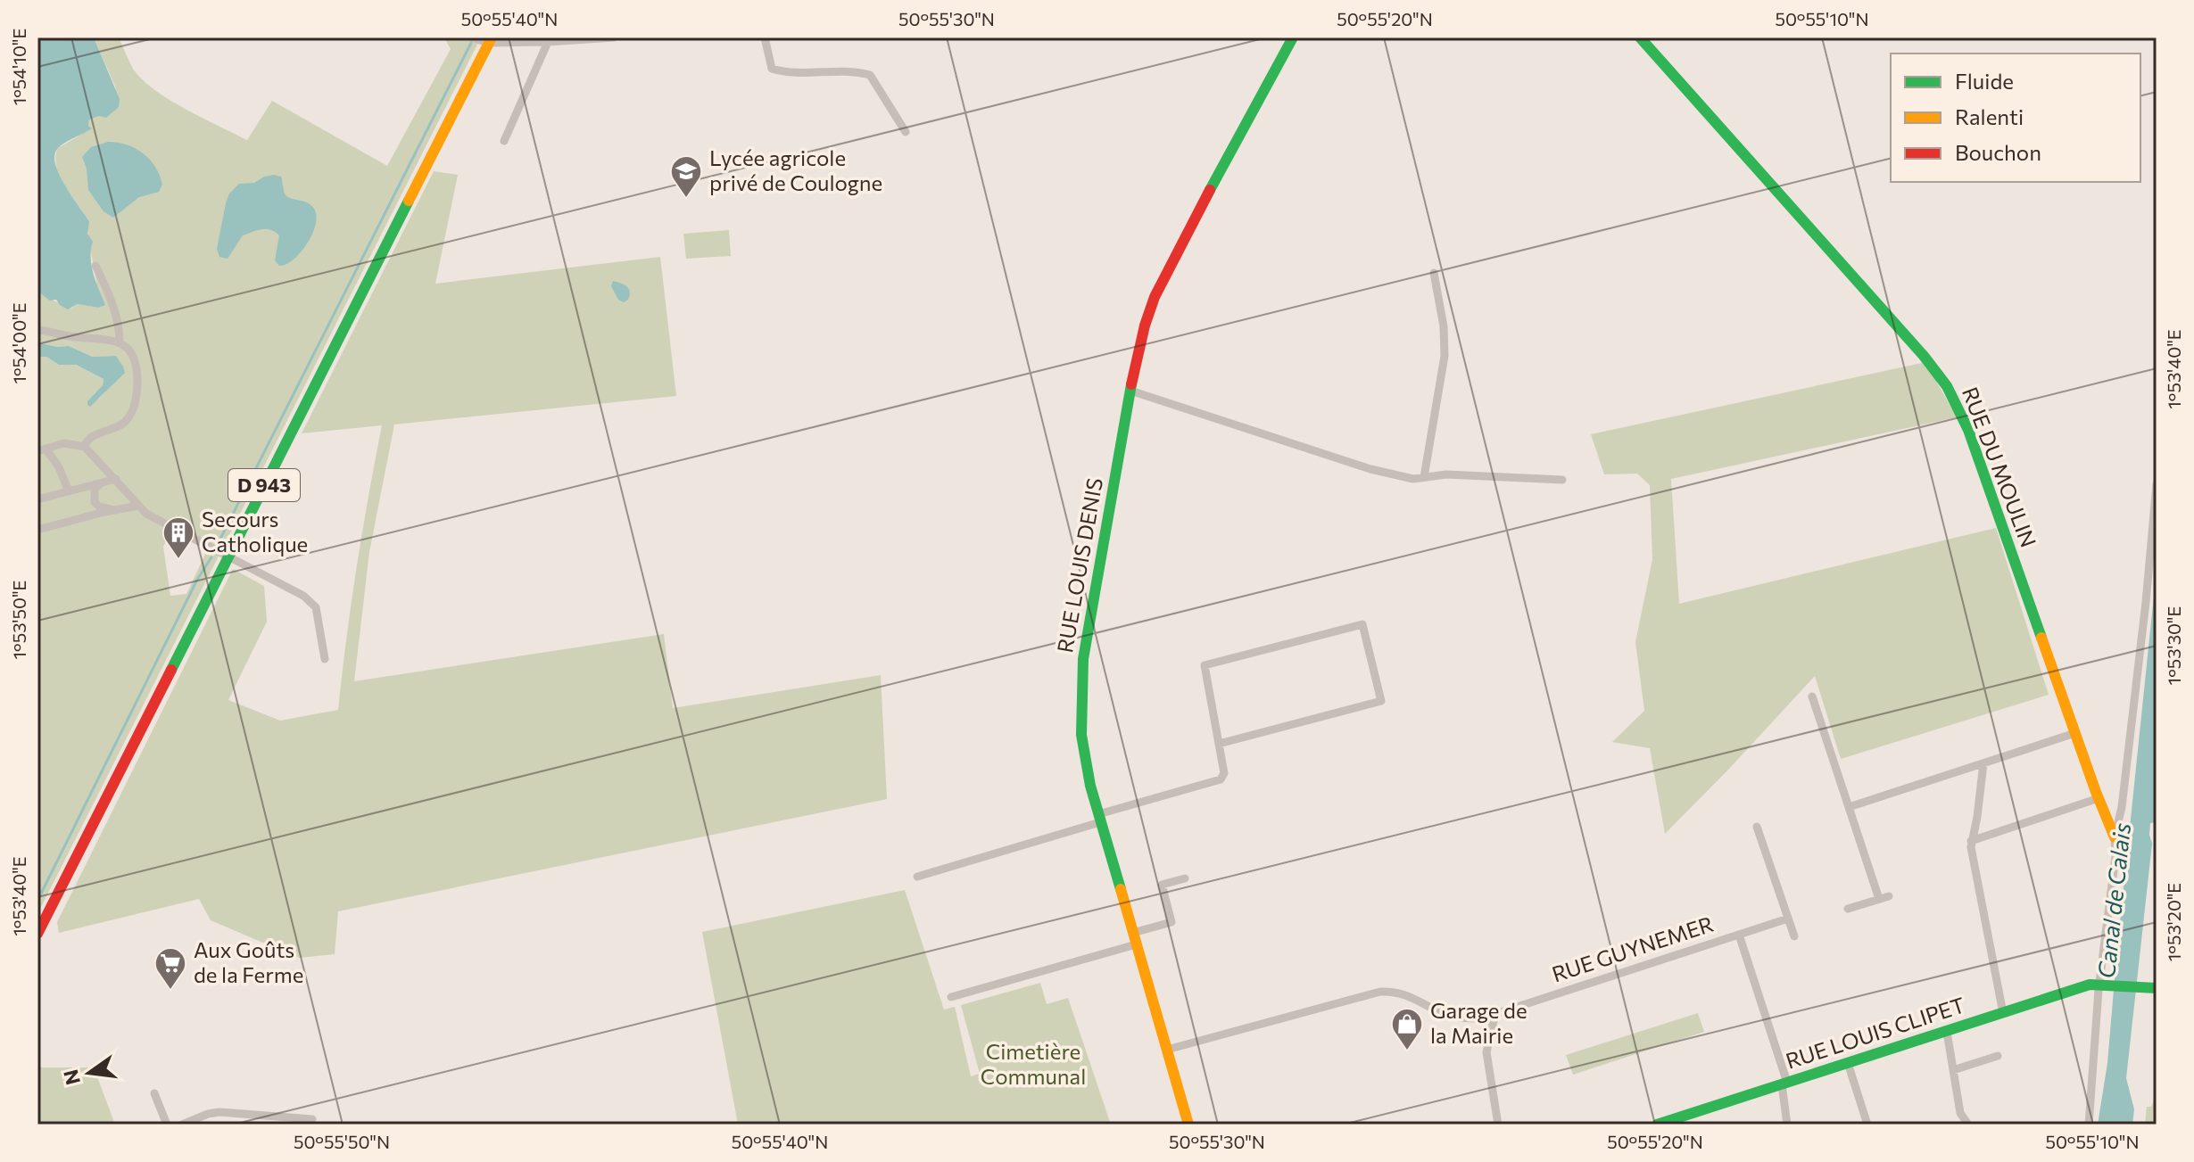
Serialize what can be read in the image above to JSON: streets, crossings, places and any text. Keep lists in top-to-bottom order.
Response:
{
  "streets": {
    "street": [
      "RUE DU MOULIN",
      "D 943",
      "RUE LOUIS DENIS",
      "RUE GUYNEMER",
      "RUE LOUIS CLIPET"
    ]
  },
  "water": ["Canal de Calais"],
  "parks": ["Cimetière Communal"],
  "places": {
    "school or university": ["Lycée agricole privé de Coulogne"],
    "building": ["Secours Catholique"],
    "supermarket": ["Aux Goûts de la Ferme"],
    "shop": ["Garage de la Mairie"]
  },
  "legend": ["Fluide", "Ralenti", "Bouchon"],
  "north": "left",
  "coordinates": [
    "50°55'40\"N",
    "50°55'30\"N",
    "50°55'20\"N",
    "50°55'10\"N",
    "1°54'10\"E",
    "1°54'00\"E",
    "1°53'40\"E",
    "1°53'50\"E",
    "1°53'30\"E",
    "1°53'20\"E",
    "50°55'50\"N"
  ]
}
